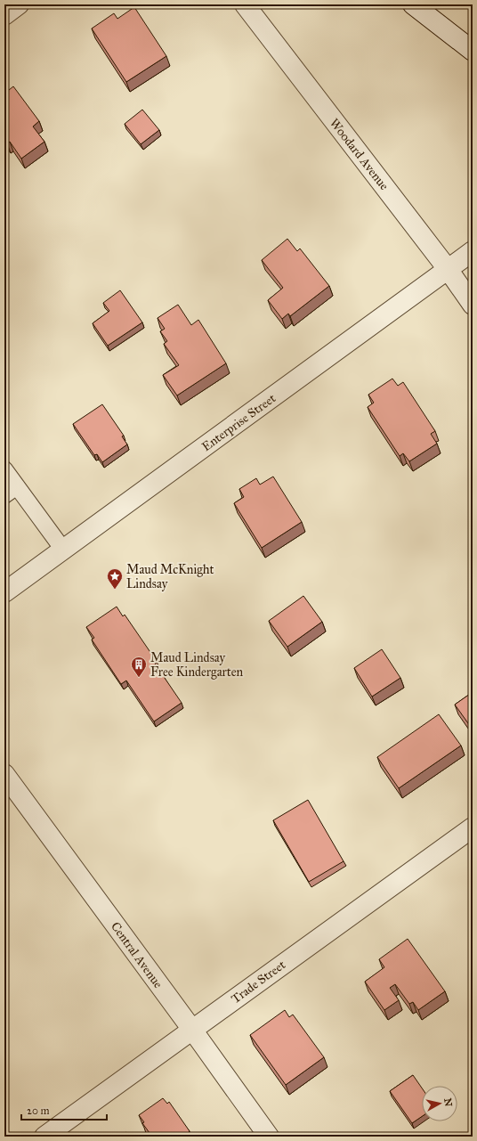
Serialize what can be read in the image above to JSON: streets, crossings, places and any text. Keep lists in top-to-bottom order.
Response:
{
  "streets": {
    "street": [
      "Woodard Avenue",
      "Enterprise Street",
      "Central Avenue",
      "Trade Street"
    ]
  },
  "crossings": [
    ["Woodard Avenue", "Enterprise Street"],
    ["Central Avenue", "Trade Street"]
  ],
  "places": {
    "place": ["Maud McKnight Lindsay"],
    "building": ["Maud Lindsay Free Kindergarten"]
  },
  "scale_bar": "20 m",
  "north": "right"
}
